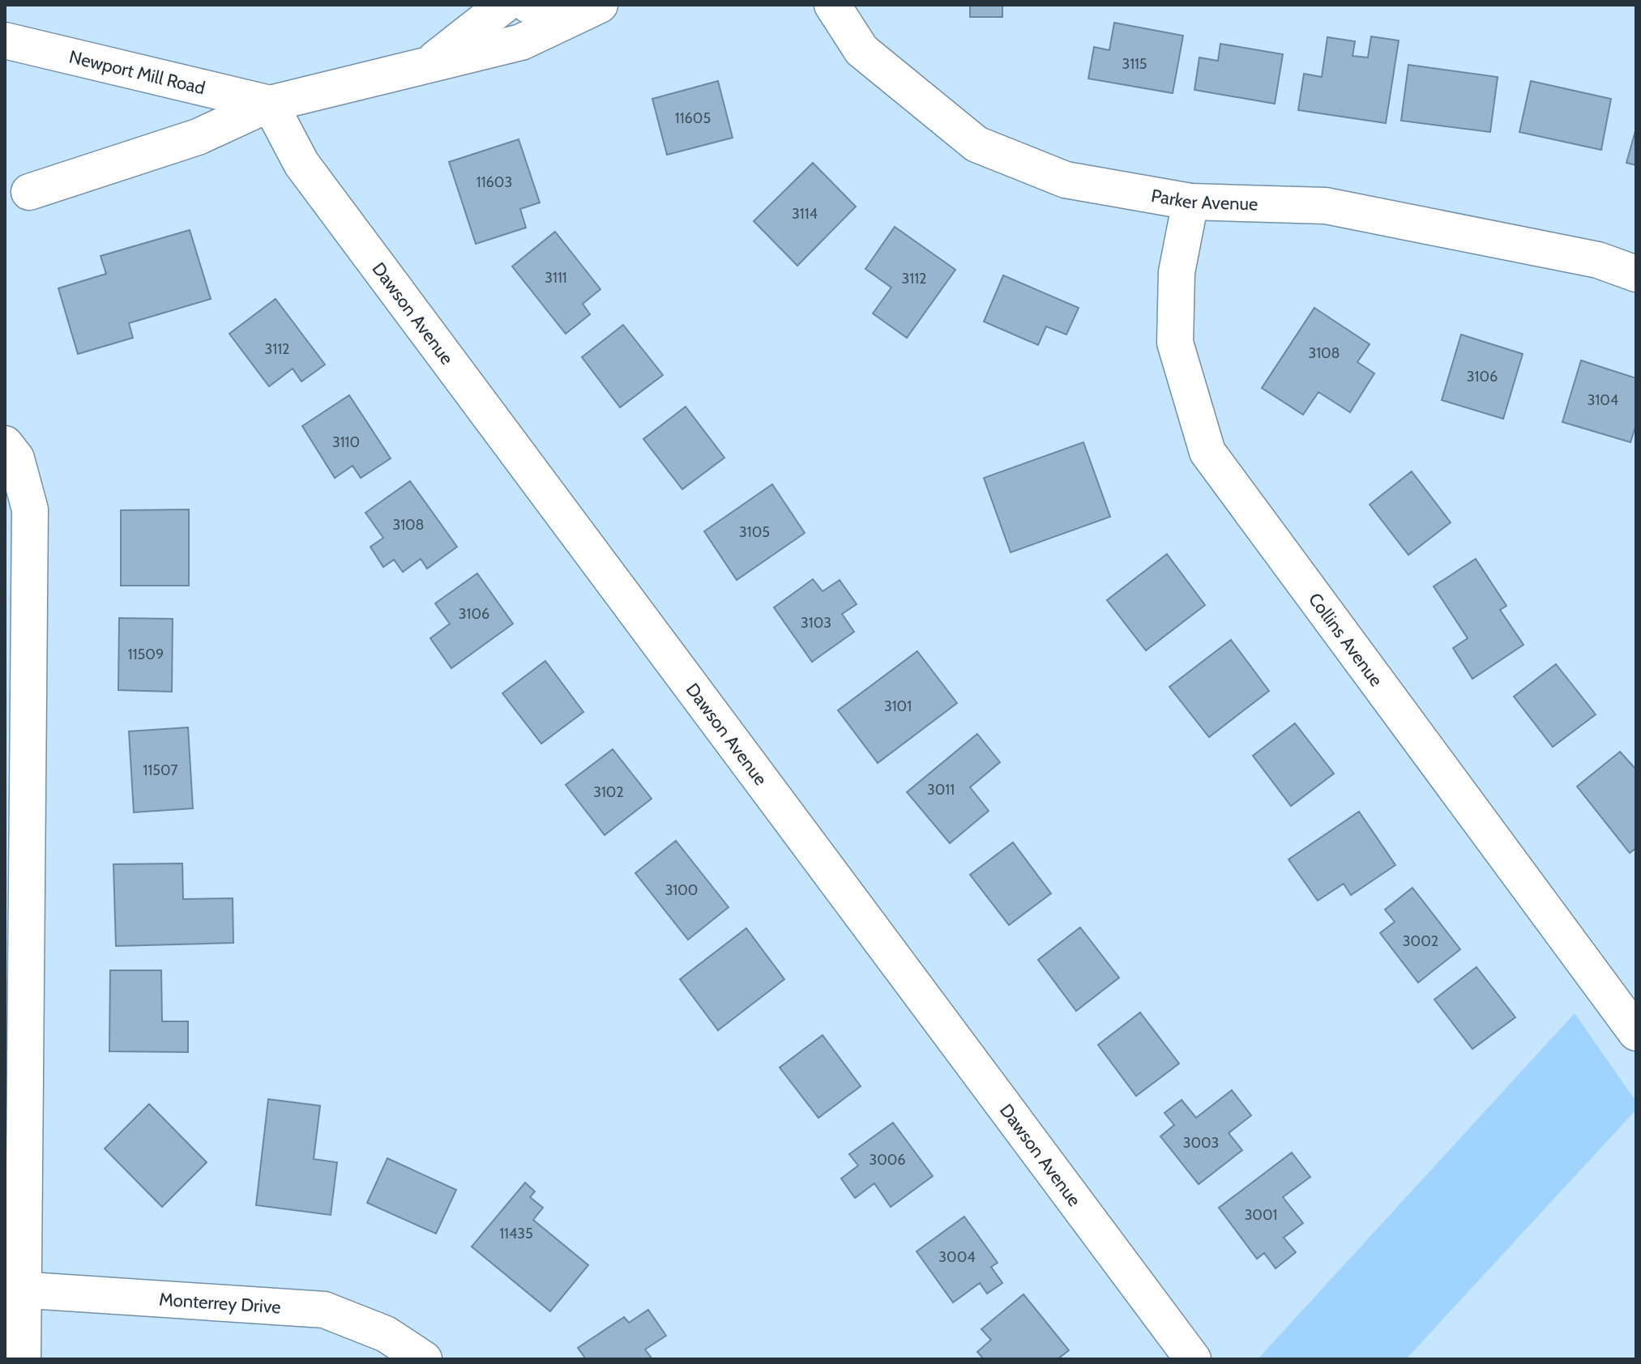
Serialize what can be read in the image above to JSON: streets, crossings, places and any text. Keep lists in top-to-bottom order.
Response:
{
  "streets": {
    "street": [
      "Newport Mill Road",
      "Parker Avenue",
      "Dawson Avenue",
      "Collins Avenue",
      "Monterrey Drive"
    ]
  },
  "crossings": [
    ["Newport Mill Road", "Dawson Avenue"],
    ["Parker Avenue", "Collins Avenue"]
  ],
  "house_numbers": [
    "3115",
    "11605",
    "11603",
    "3114",
    "3111",
    "3112",
    "3112",
    "3108",
    "3106",
    "3104",
    "3110",
    "3108",
    "3105",
    "3106",
    "3103",
    "11509",
    "3101",
    "11507",
    "3011",
    "3102",
    "3100",
    "3002",
    "3003",
    "3006",
    "3001",
    "11435",
    "3004"
  ]
}
